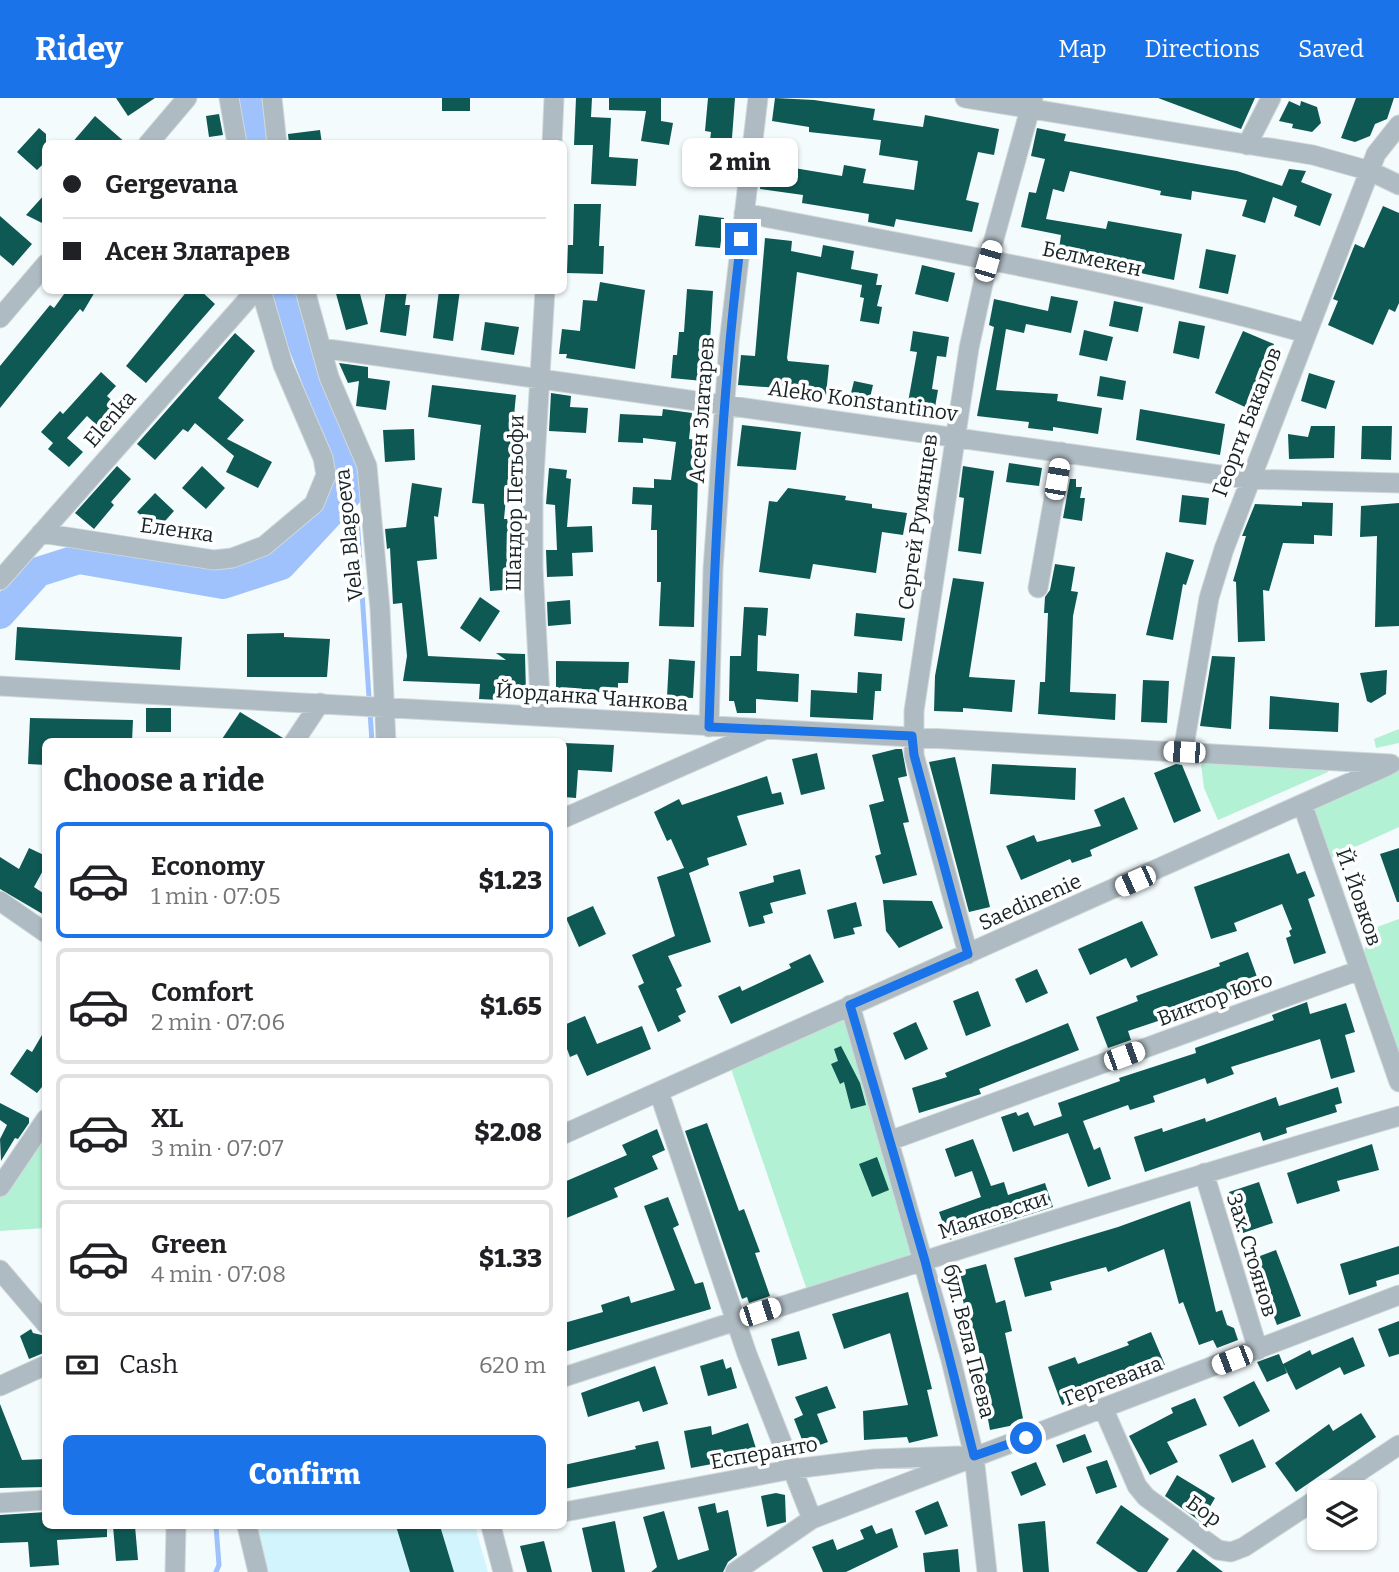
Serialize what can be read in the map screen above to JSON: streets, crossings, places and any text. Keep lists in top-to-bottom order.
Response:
{
  "streets": {
    "street": [
      "Белмекен",
      "Aleko Konstantinov",
      "Асен Златарев",
      "Elenka",
      "Георги Бакалов",
      "Шандор Петьофи",
      "Сергей Румянцев",
      "Еленка",
      "Vela Blagoeva",
      "Йорданка Чанкова",
      "Й. Йовков",
      "Saedinenie",
      "Виктор Юго",
      "Маяковски",
      "Зах. Стоянов",
      "бул. Вела Пеева",
      "Гергевана",
      "Есперанто",
      "Бор"
    ]
  },
  "crossings": [
    ["Белмекен", "Асен Златарев"],
    ["Белмекен", "Георги Бакалов"],
    ["Белмекен", "Сергей Румянцев"],
    ["Aleko Konstantinov", "Асен Златарев"],
    ["Aleko Konstantinov", "Георги Бакалов"],
    ["Aleko Konstantinov", "Шандор Петьофи"],
    ["Aleko Konstantinov", "Сергей Румянцев"],
    ["Aleko Konstantinov", "Vela Blagoeva"],
    ["Асен Златарев", "Йорданка Чанкова"],
    ["Elenka", "Еленка"],
    ["Георги Бакалов", "Йорданка Чанкова"],
    ["Шандор Петьофи", "Йорданка Чанкова"],
    ["Сергей Румянцев", "Йорданка Чанкова"],
    ["Сергей Румянцев", "Saedinenie"],
    ["Vela Blagoeva", "Йорданка Чанкова"],
    ["Йорданка Чанкова", "Saedinenie"],
    ["Й. Йовков", "Saedinenie"],
    ["Й. Йовков", "Виктор Юго"],
    ["Saedinenie", "бул. Вела Пеева"],
    ["Виктор Юго", "бул. Вела Пеева"],
    ["Маяковски", "Зах. Стоянов"],
    ["Маяковски", "бул. Вела Пеева"],
    ["Зах. Стоянов", "Гергевана"],
    ["бул. Вела Пеева", "Гергевана"],
    ["бул. Вела Пеева", "Есперанто"],
    ["Гергевана", "Есперанто"],
    ["Гергевана", "Бор"]
  ],
  "page": {
    "header": "Ridey",
    "nav": ["Map", "Directions", "Saved"],
    "bubble": "2 min",
    "banner": ["Gergevana", "Асен Златарев"],
    "heading": "Choose a ride",
    "list": [
      {
        "name": "Economy",
        "note": "1 min · 07:05",
        "value": "$1.23"
      },
      {
        "name": "Comfort",
        "note": "2 min · 07:06",
        "value": "$1.65"
      },
      {
        "name": "XL",
        "note": "3 min · 07:07",
        "value": "$2.08"
      },
      {
        "name": "Green",
        "note": "4 min · 07:08",
        "value": "$1.33"
      }
    ],
    "pay": ["Cash", "620 m"],
    "buttons": "Confirm"
  }
}
